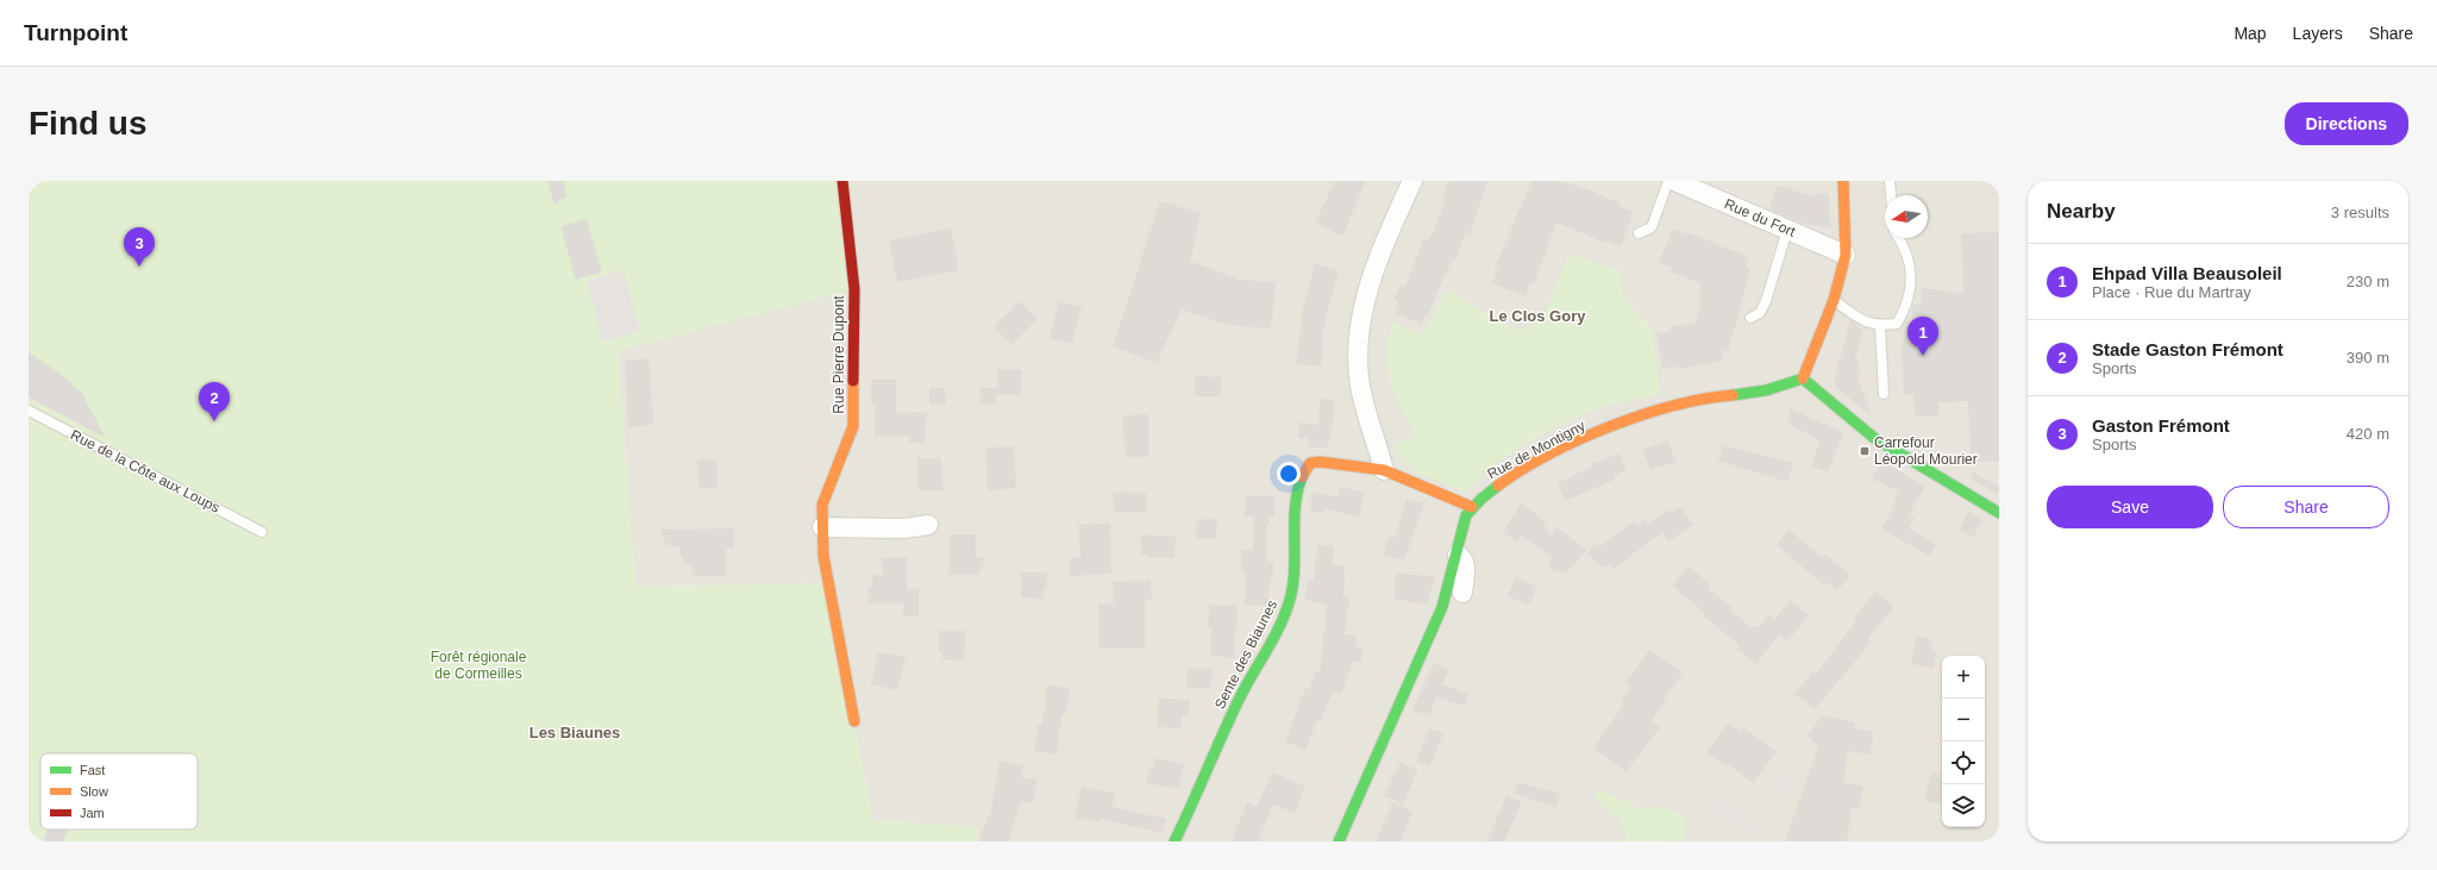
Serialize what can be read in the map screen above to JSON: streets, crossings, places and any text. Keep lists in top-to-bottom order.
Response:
{
  "streets": {
    "street": [
      "Rue du Fort",
      "Rue Pierre Dupont",
      "Rue de Montigny",
      "Sente des Biaunes"
    ],
    "lane": ["Rue de la Côte aux Loups"]
  },
  "crossings": [
    ["Rue de Montigny", "Sente des Biaunes"]
  ],
  "districts": ["Le Clos Gory", "Les Biaunes"],
  "parks": ["Forêt régionale de Cormeilles"],
  "places": {
    "transit": ["Carrefour Léopold Mourier"]
  },
  "legend": ["Fast", "Slow", "Jam"],
  "north": "left",
  "page": {
    "header": "Turnpoint",
    "nav": ["Map", "Layers", "Share"],
    "buttons": [
      "Directions",
      ["Save", "Share"]
    ],
    "title": "Find us",
    "heading": ["Nearby", "3 results"],
    "pins": ["3", "1", "2"],
    "list": [
      {
        "mark": "1",
        "name": "Ehpad Villa Beausoleil",
        "note": "Place · Rue du Martray",
        "value": "230 m"
      },
      {
        "mark": "2",
        "name": "Stade Gaston Frémont",
        "note": "Sports",
        "value": "390 m"
      },
      {
        "mark": "3",
        "name": "Gaston Frémont",
        "note": "Sports",
        "value": "420 m"
      }
    ],
    "map_buttons": ["+", "−"]
  }
}
